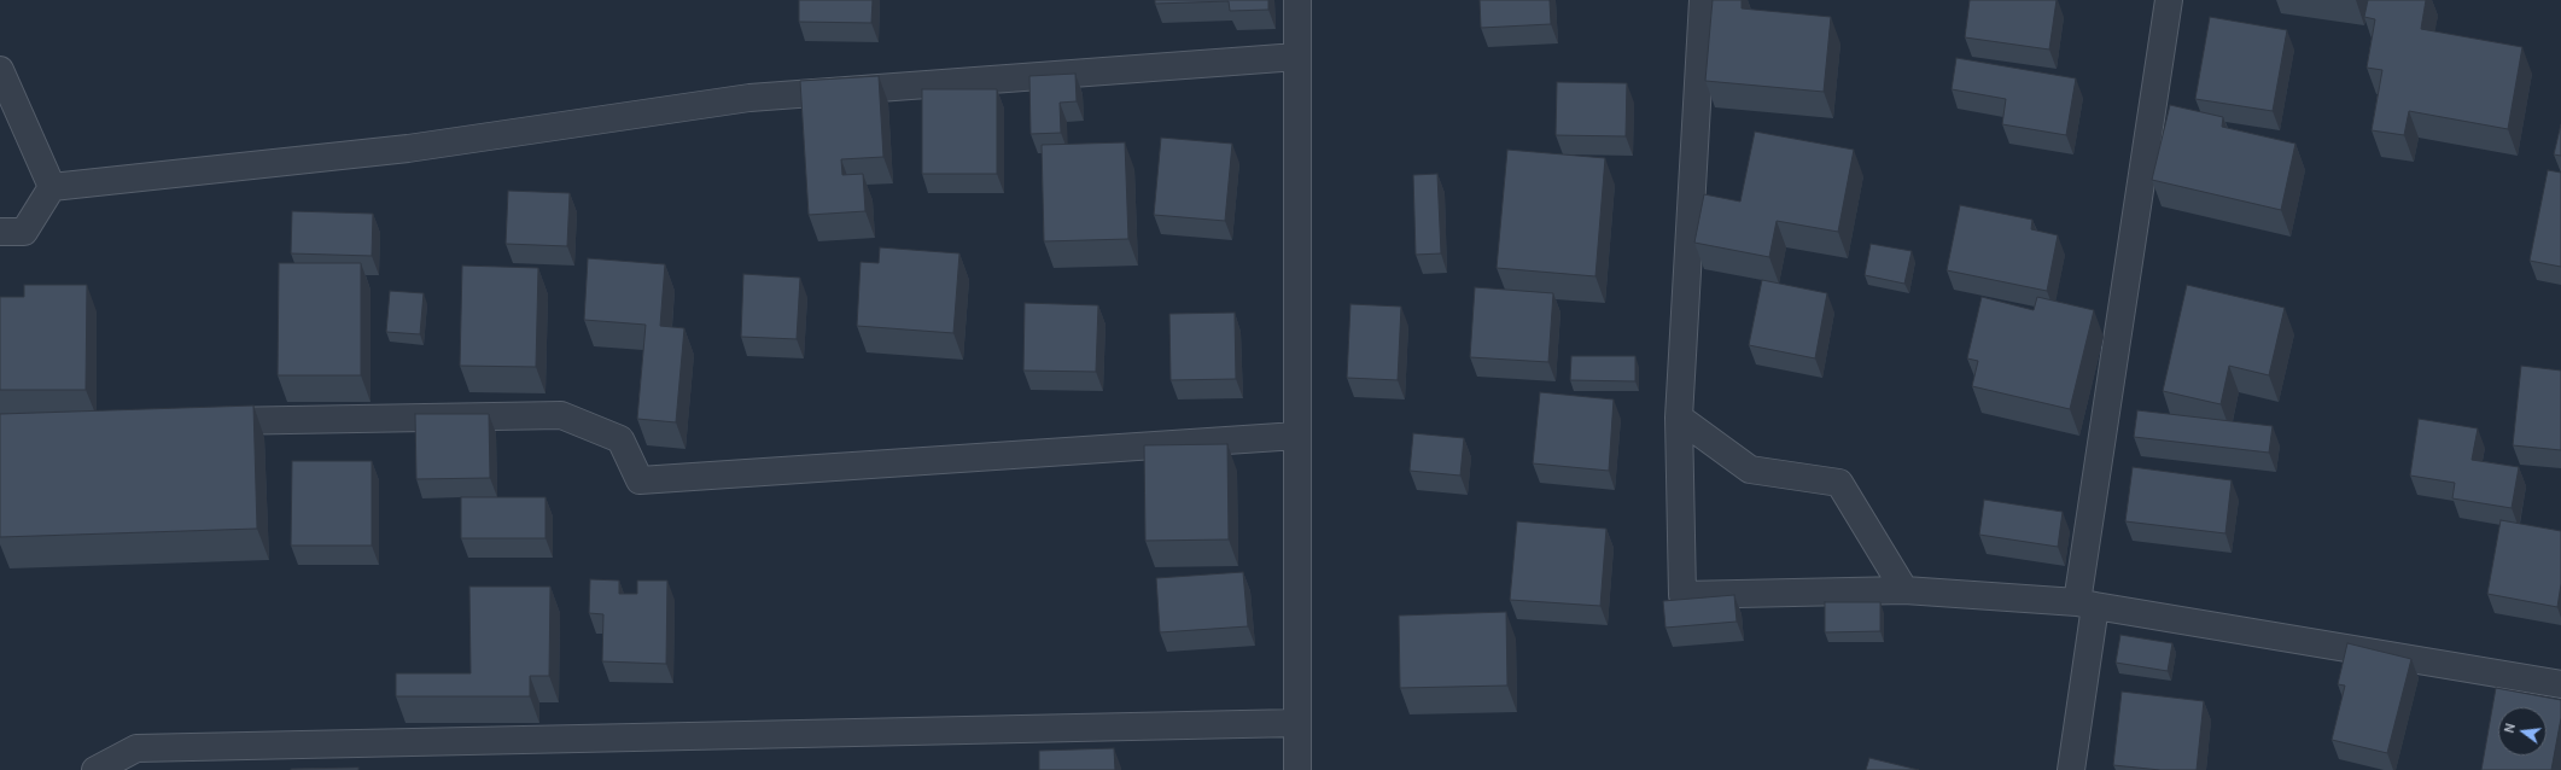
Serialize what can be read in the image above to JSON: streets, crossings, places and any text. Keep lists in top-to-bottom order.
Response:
{
  "north": "left"
}
